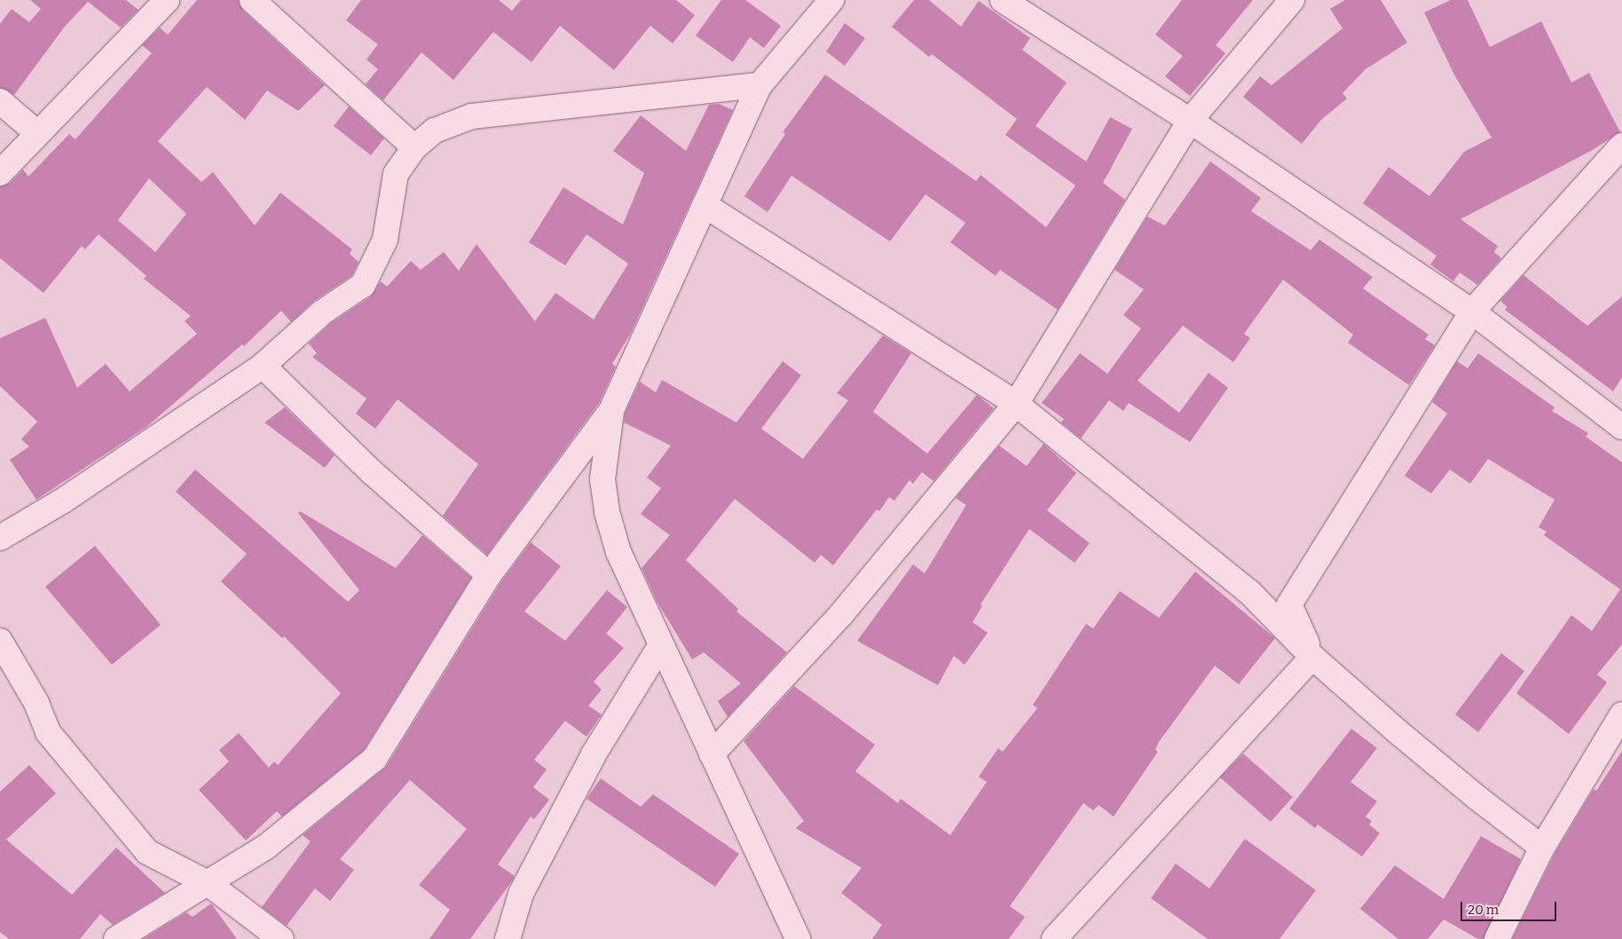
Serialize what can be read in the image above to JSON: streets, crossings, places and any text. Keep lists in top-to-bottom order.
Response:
{
  "scale_bar": "20 m"
}
